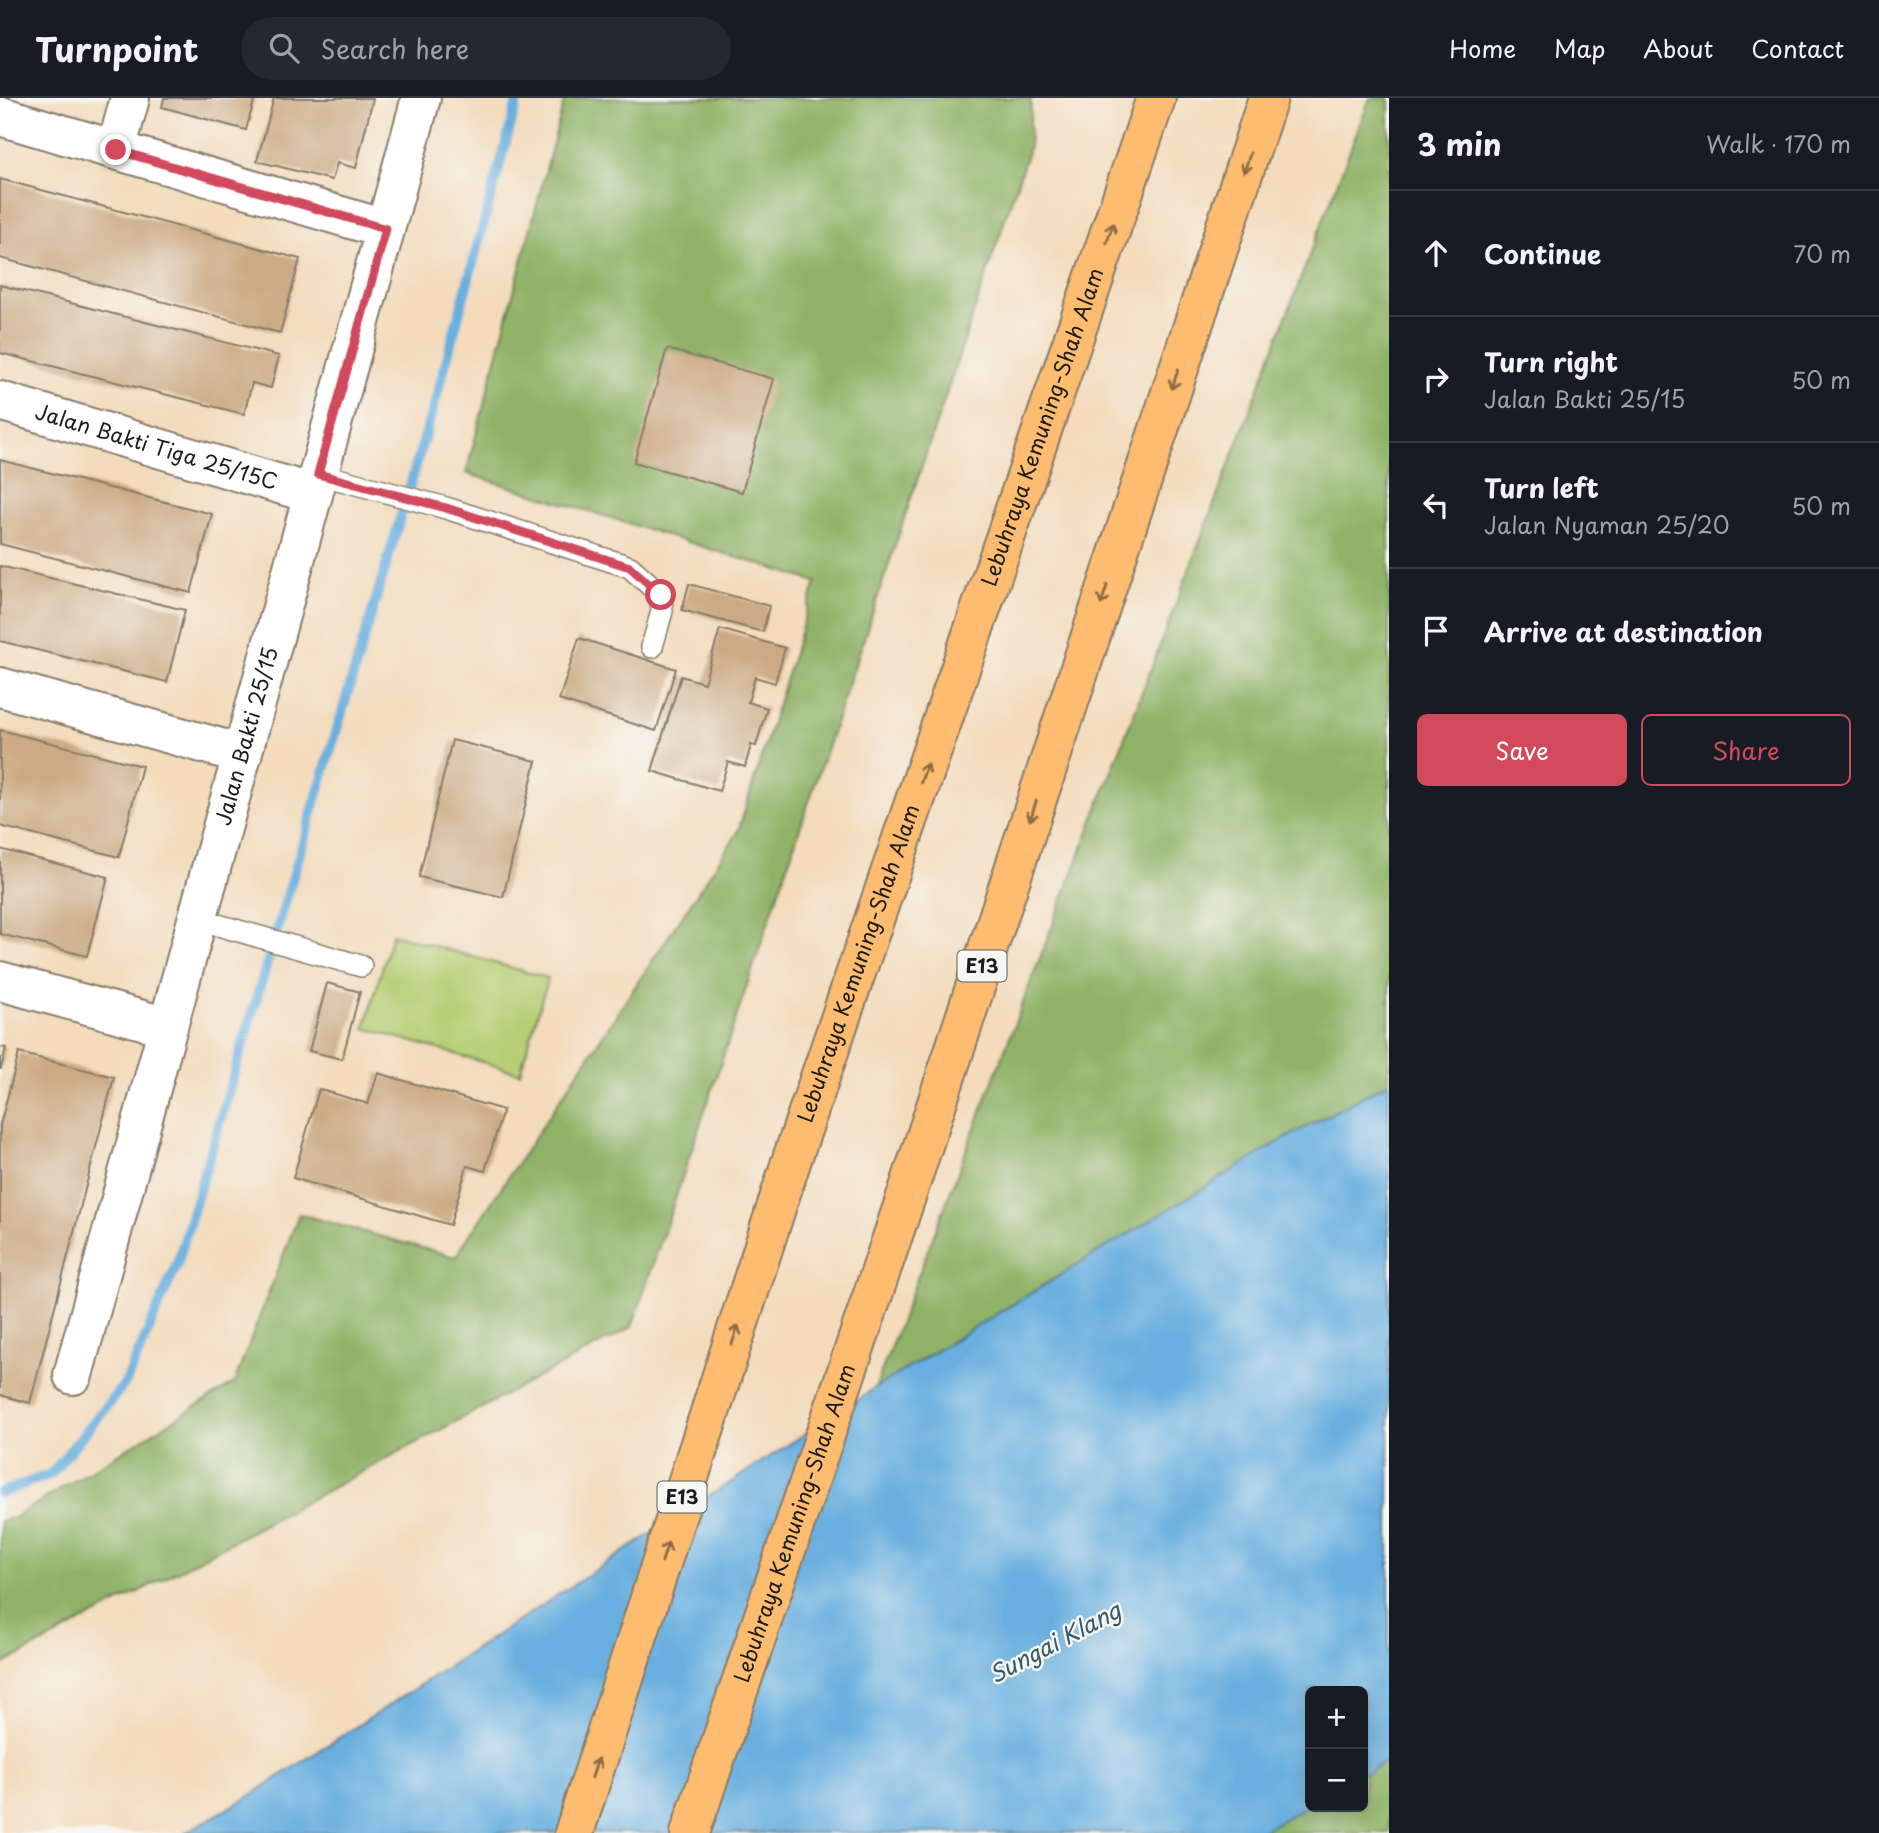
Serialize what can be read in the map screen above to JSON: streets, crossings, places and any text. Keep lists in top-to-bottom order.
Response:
{
  "streets": {
    "highway": ["Lebuhraya Kemuning-Shah Alam", "E13"],
    "street": ["Jalan Bakti Tiga 25/15C", "Jalan Bakti 25/15"]
  },
  "crossings": [
    ["Jalan Bakti Tiga 25/15C", "Jalan Bakti 25/15"]
  ],
  "water": ["Sungai Klang"],
  "page": {
    "header": "Turnpoint",
    "search": "Search here",
    "nav": [
      "Home",
      "Map",
      "About",
      "Contact"
    ],
    "heading": ["3 min", "Walk · 170 m"],
    "list": [
      ["Continue", "70 m"],
      ["Turn right", "Jalan Bakti 25/15", "50 m"],
      ["Turn left", "Jalan Nyaman 25/20", "50 m"],
      "Arrive at destination"
    ],
    "buttons": ["Save", "Share"],
    "map_buttons": ["+", "−"]
  }
}
